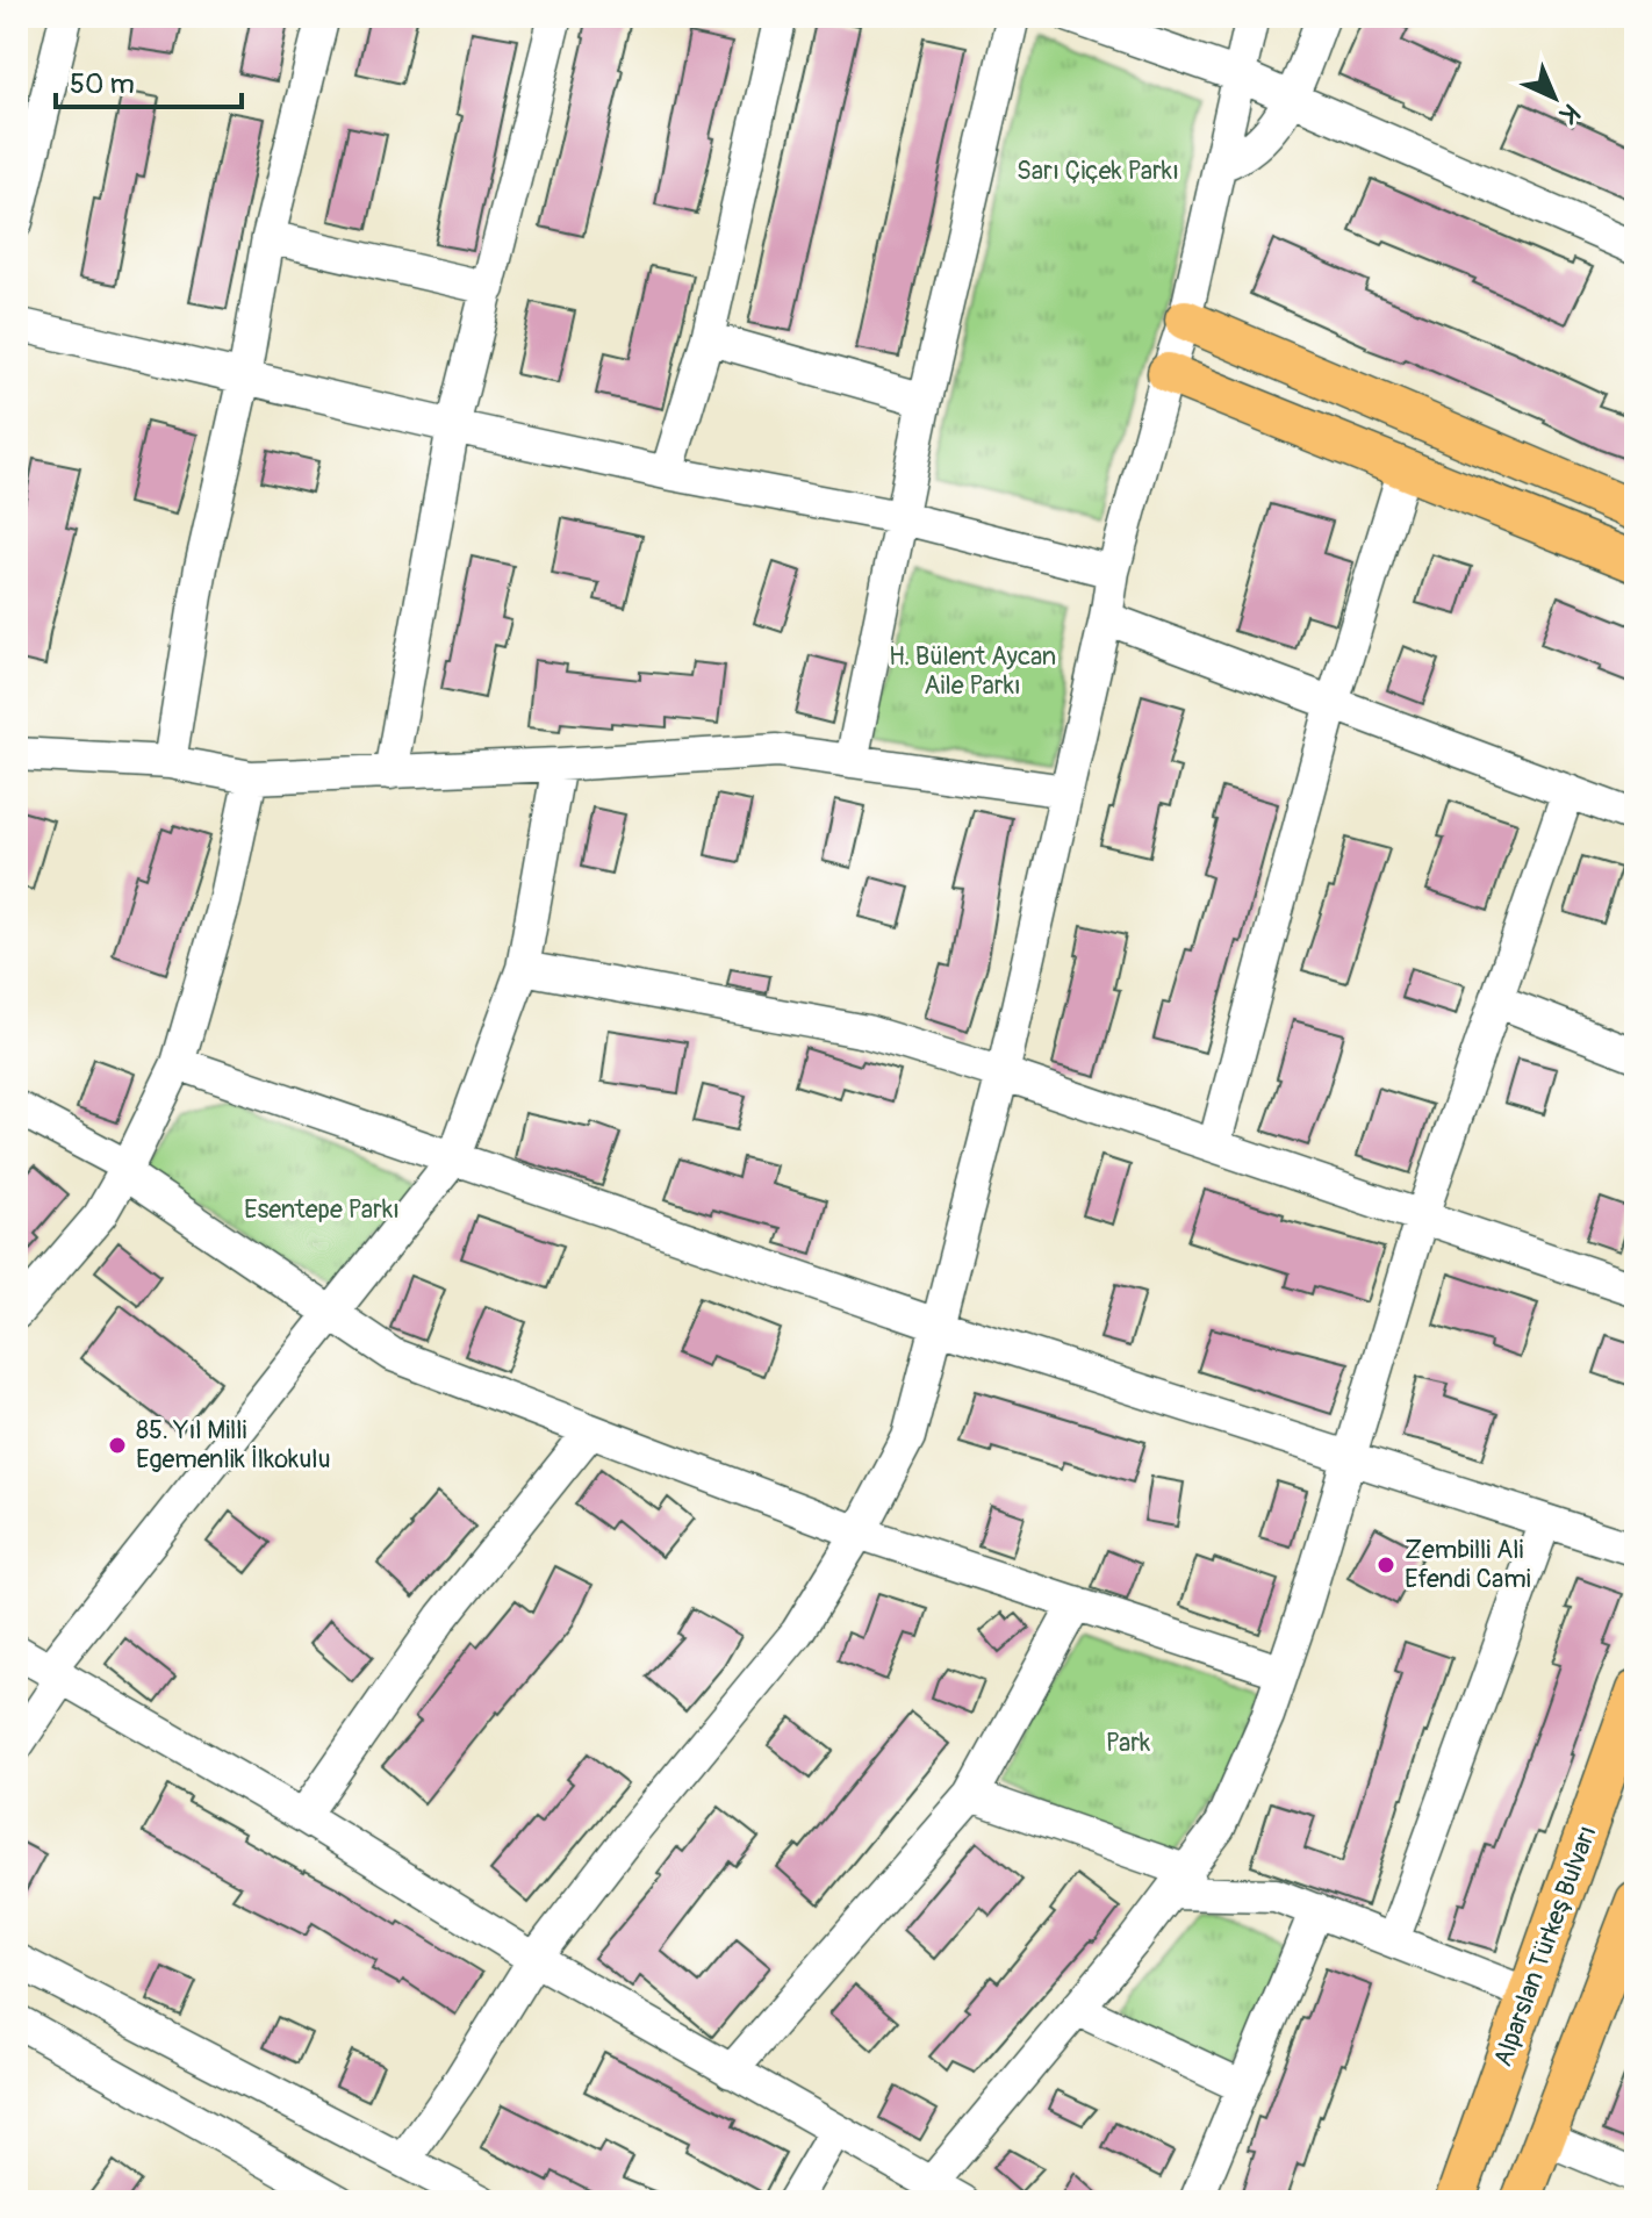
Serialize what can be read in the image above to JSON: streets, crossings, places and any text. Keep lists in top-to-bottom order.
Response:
{
  "streets": {
    "main road": ["Alparslan Türkeş Bulvarı"]
  },
  "parks": [
    "Sarı Çiçek Parkı",
    "H. Bülent Aycan Aile Parkı",
    "Esentepe Parkı",
    "Park"
  ],
  "places": ["85. Yıl Milli Egemenlik İlkokulu", "Zembilli Ali Efendi Cami"],
  "scale_bar": "50 m",
  "north": "bottom right"
}
